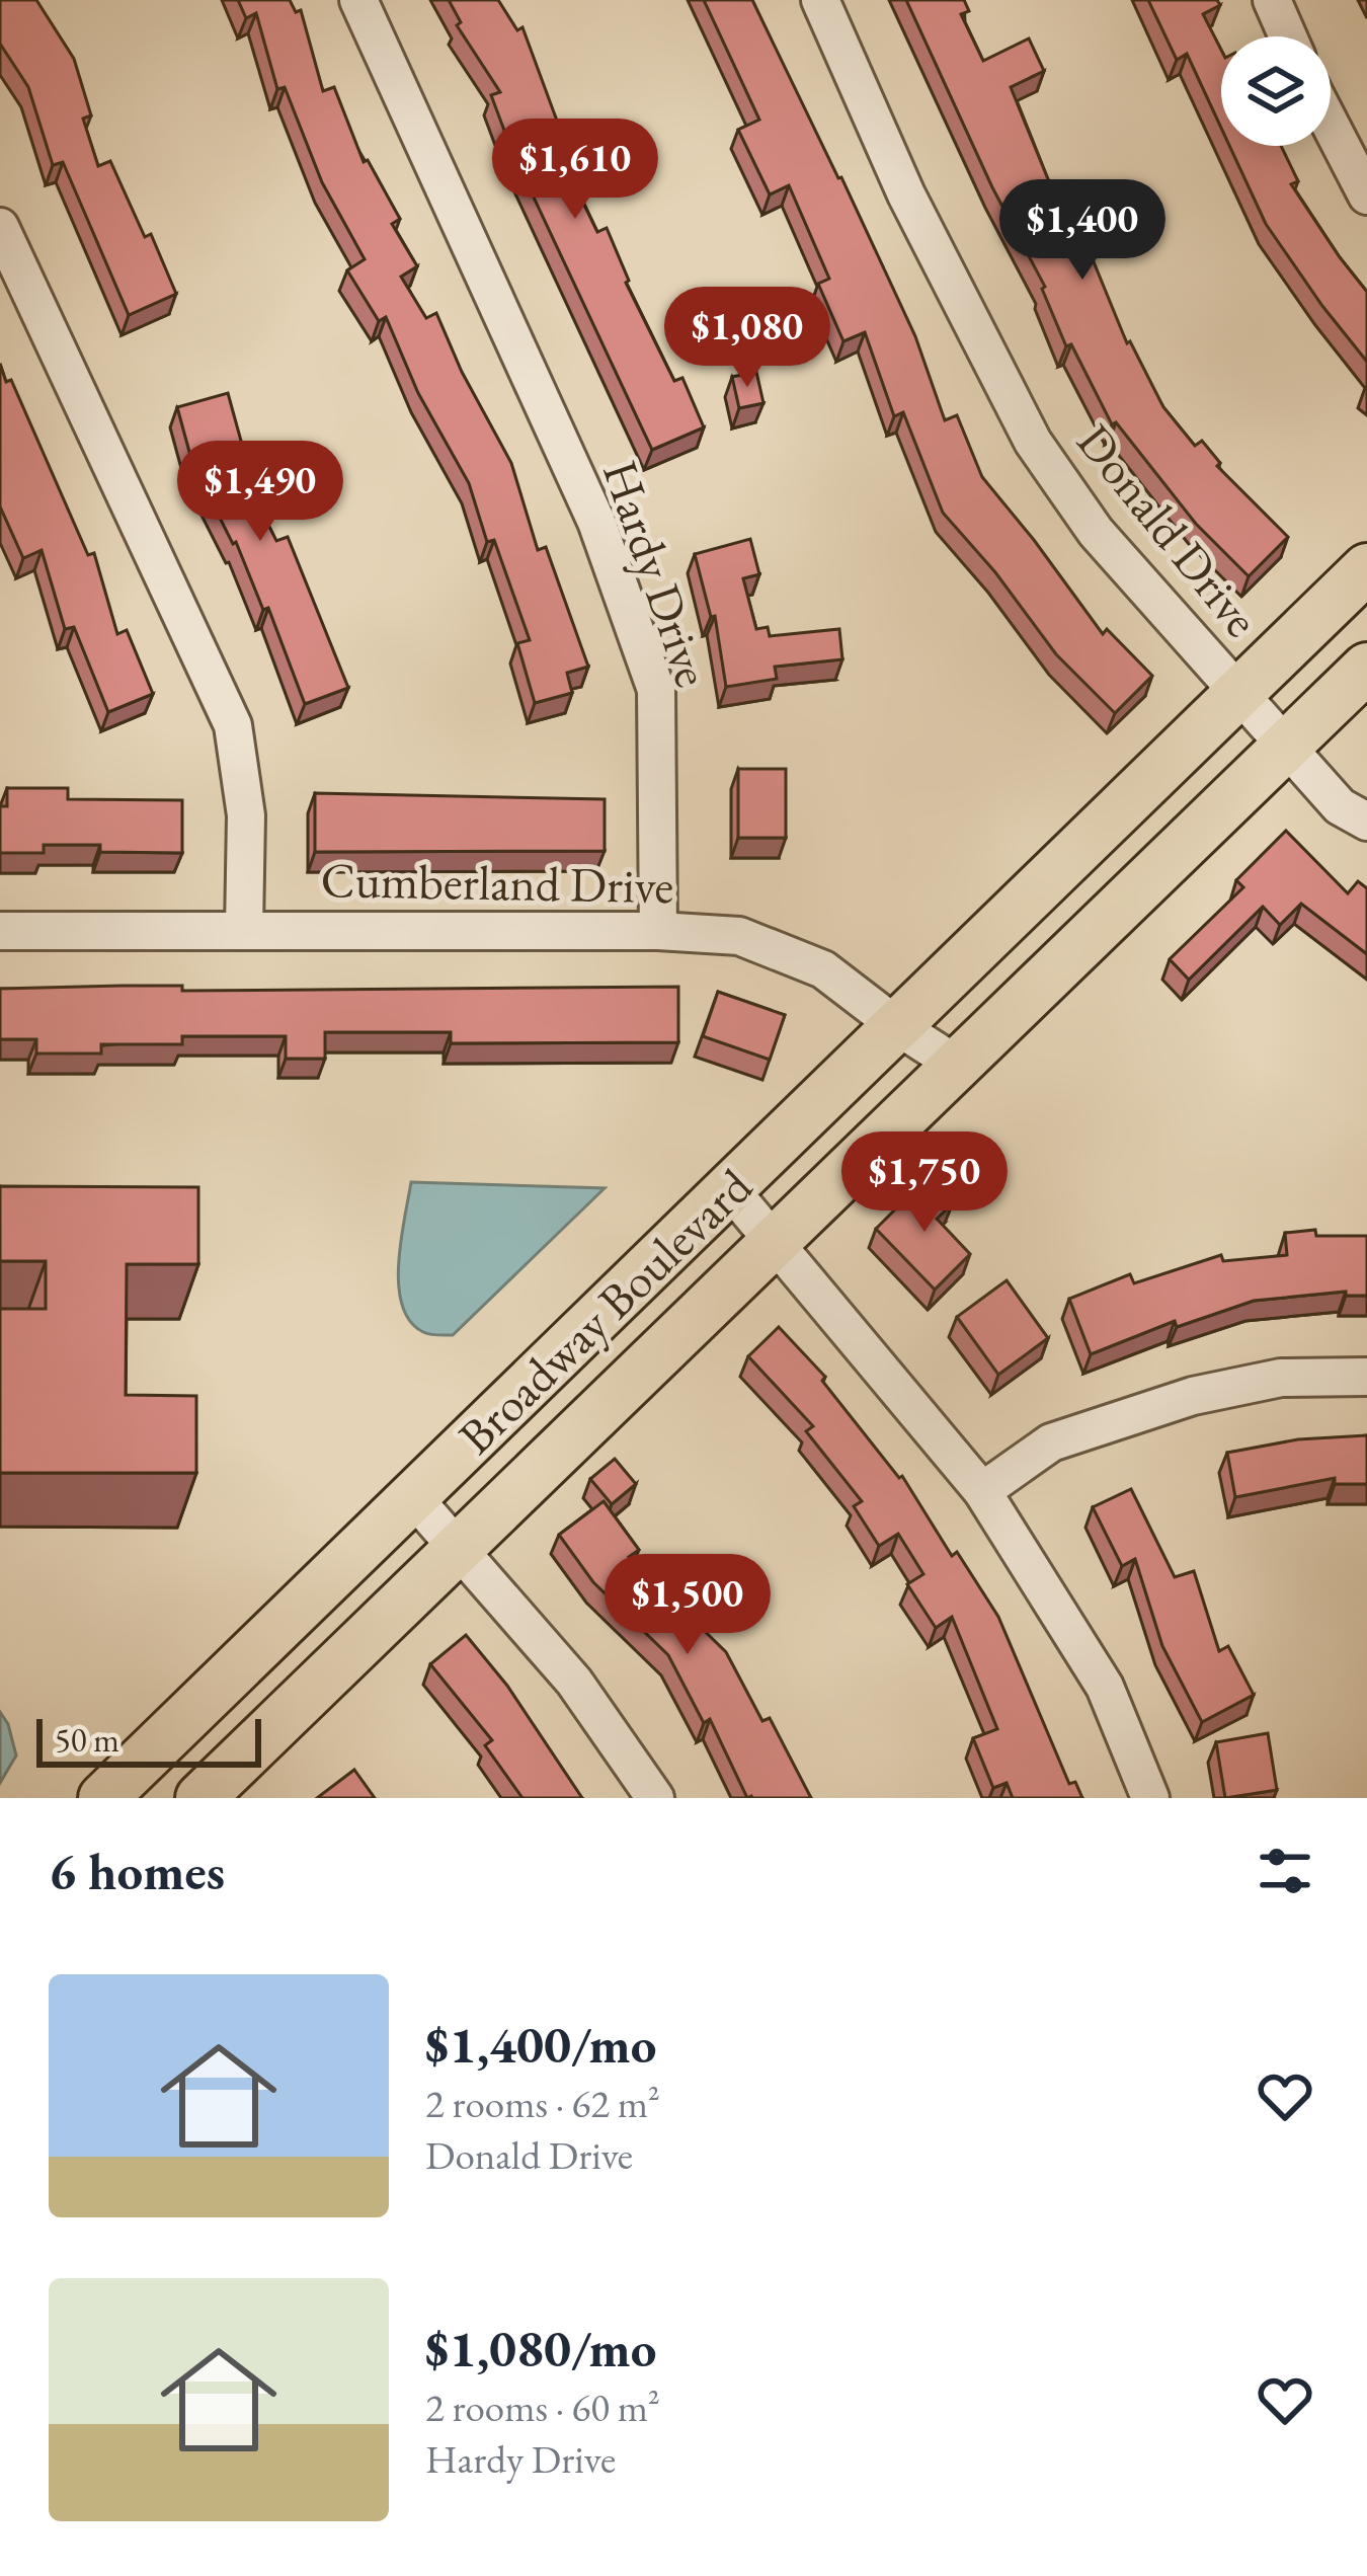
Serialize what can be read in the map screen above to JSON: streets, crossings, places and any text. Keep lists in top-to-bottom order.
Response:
{
  "streets": {
    "main road": ["Broadway Boulevard"],
    "street": ["Donald Drive", "Hardy Drive", "Cumberland Drive"]
  },
  "crossings": [
    ["Donald Drive", "Broadway Boulevard"],
    ["Hardy Drive", "Cumberland Drive"],
    ["Cumberland Drive", "Broadway Boulevard"]
  ],
  "scale_bar": "50 m",
  "page": {
    "price": [
      "$1,610",
      "$1,400",
      "$1,080",
      "$1,490",
      "$1,750",
      "$1,500"
    ],
    "scale": "50 m",
    "heading": "6 homes",
    "list": [
      {
        "name": "$1,400/mo",
        "note": "2 rooms · 62 m² · Donald Drive"
      },
      {
        "name": "$1,080/mo",
        "note": "2 rooms · 60 m² · Hardy Drive"
      }
    ]
  }
}
